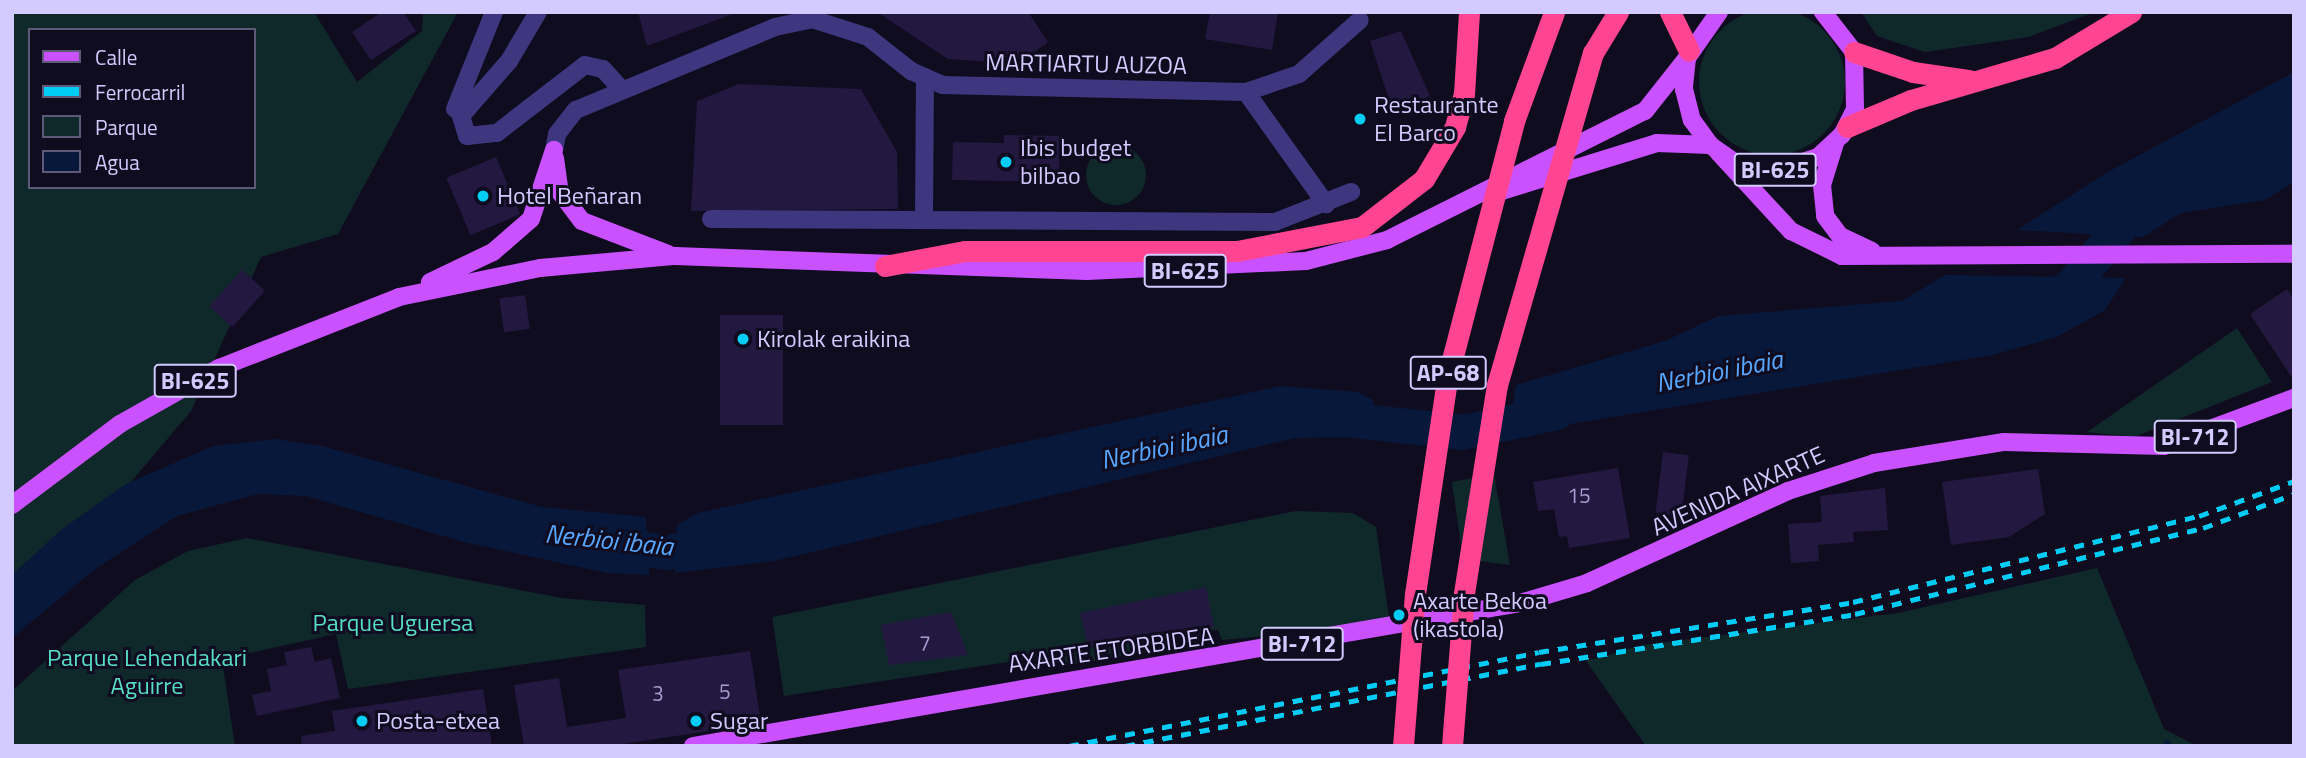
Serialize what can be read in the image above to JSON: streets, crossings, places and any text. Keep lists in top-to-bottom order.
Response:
{
  "streets": {
    "highway": ["AP-68"],
    "main road": [
      "BI-625",
      "BI-712",
      "AVENIDA AIXARTE",
      "AXARTE ETORBIDEA"
    ],
    "street": ["MARTIARTU AUZOA"]
  },
  "crossings": [
    ["AVENIDA AIXARTE", "AXARTE ETORBIDEA"]
  ],
  "water": ["Nerbioi ibaia"],
  "parks": ["Parque Uguersa", "Parque Lehendakari Aguirre"],
  "places": [
    "Restaurante El Barco",
    "Ibis budget bilbao",
    "Hotel Beñaran",
    "Kirolak eraikina",
    "Axarte Bekoa (ikastola)",
    "Posta-etxea",
    "Sugar"
  ],
  "house_numbers": [
    "15",
    "7",
    "5",
    "3"
  ],
  "legend": [
    "Calle",
    "Ferrocarril",
    "Parque",
    "Agua"
  ]
}
